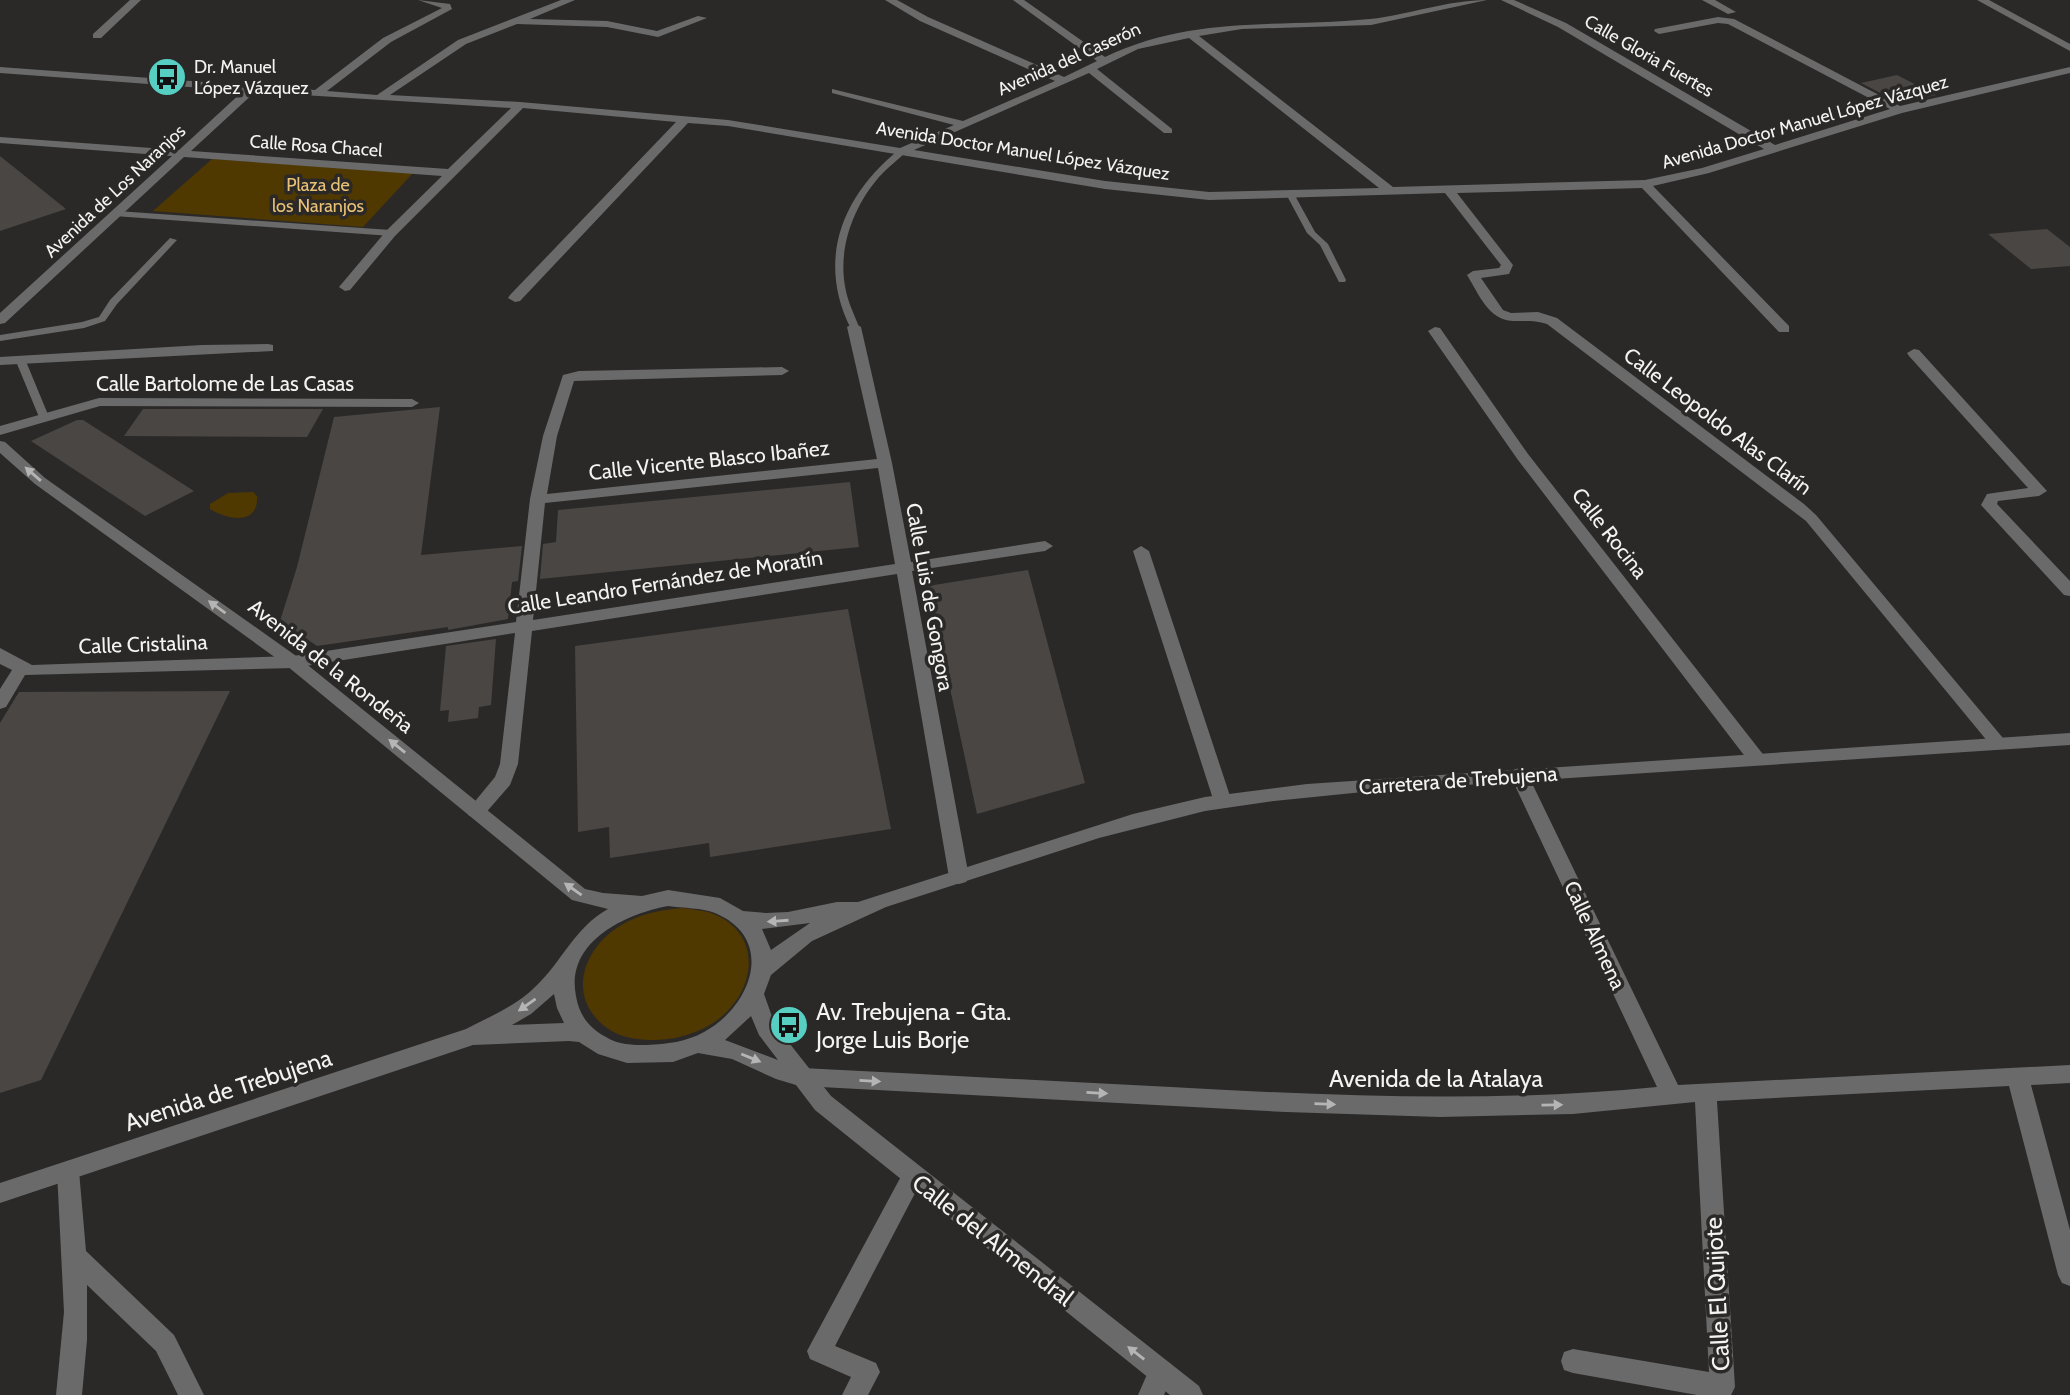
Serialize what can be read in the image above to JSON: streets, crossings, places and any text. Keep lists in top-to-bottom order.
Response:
{
  "streets": {
    "street": [
      "Calle Gloria Fuertes",
      "Avenida del Caserón",
      "Avenida Doctor Manuel López Vázquez",
      "Calle Rosa Chacel",
      "Avenida de Los Naranjos",
      "Calle Bartolome de Las Casas",
      "Calle Leopoldo Alas Clarín",
      "Calle Vicente Blasco Ibañez",
      "Calle Rocina",
      "Calle Leandro Fernández de Moratín",
      "Calle Luis de Gongora",
      "Calle Cristalina",
      "Avenida de la Rondeña",
      "Carretera de Trebujena",
      "Calle Almena",
      "Avenida de la Atalaya",
      "Avenida de Trebujena",
      "Calle del Almendral",
      "Calle El Quijote"
    ]
  },
  "crossings": [
    ["Calle Gloria Fuertes", "Avenida Doctor Manuel López Vázquez"],
    ["Avenida del Caserón", "Avenida Doctor Manuel López Vázquez"],
    ["Avenida Doctor Manuel López Vázquez", "Avenida de Los Naranjos"],
    ["Avenida Doctor Manuel López Vázquez", "Calle Leopoldo Alas Clarín"],
    ["Calle Rosa Chacel", "Avenida de Los Naranjos"],
    ["Calle Leopoldo Alas Clarín", "Carretera de Trebujena"],
    ["Calle Vicente Blasco Ibañez", "Calle Luis de Gongora"],
    ["Calle Rocina", "Carretera de Trebujena"],
    ["Calle Leandro Fernández de Moratín", "Calle Luis de Gongora"],
    ["Calle Leandro Fernández de Moratín", "Calle Cristalina"],
    ["Calle Leandro Fernández de Moratín", "Avenida de la Rondeña"],
    ["Calle Luis de Gongora", "Carretera de Trebujena"],
    ["Calle Cristalina", "Avenida de la Rondeña"],
    ["Avenida de la Rondeña", "Carretera de Trebujena"],
    ["Avenida de la Rondeña", "Avenida de la Atalaya"],
    ["Avenida de la Rondeña", "Avenida de Trebujena"],
    ["Avenida de la Rondeña", "Calle del Almendral"],
    ["Carretera de Trebujena", "Calle Almena"],
    ["Carretera de Trebujena", "Avenida de la Atalaya"],
    ["Carretera de Trebujena", "Avenida de Trebujena"],
    ["Carretera de Trebujena", "Calle del Almendral"],
    ["Calle Almena", "Avenida de la Atalaya"],
    ["Avenida de la Atalaya", "Avenida de Trebujena"],
    ["Avenida de la Atalaya", "Calle del Almendral"],
    ["Avenida de la Atalaya", "Calle El Quijote"],
    ["Avenida de Trebujena", "Calle del Almendral"]
  ],
  "one_way": ["Avenida de la Rondeña", "Avenida de la Atalaya", "Calle del Almendral"],
  "parks": ["Plaza de los Naranjos"],
  "places": {
    "bus stop": ["Dr. Manuel López Vázquez", "Av. Trebujena - Gta. Jorge Luis Borje"]
  }
}
